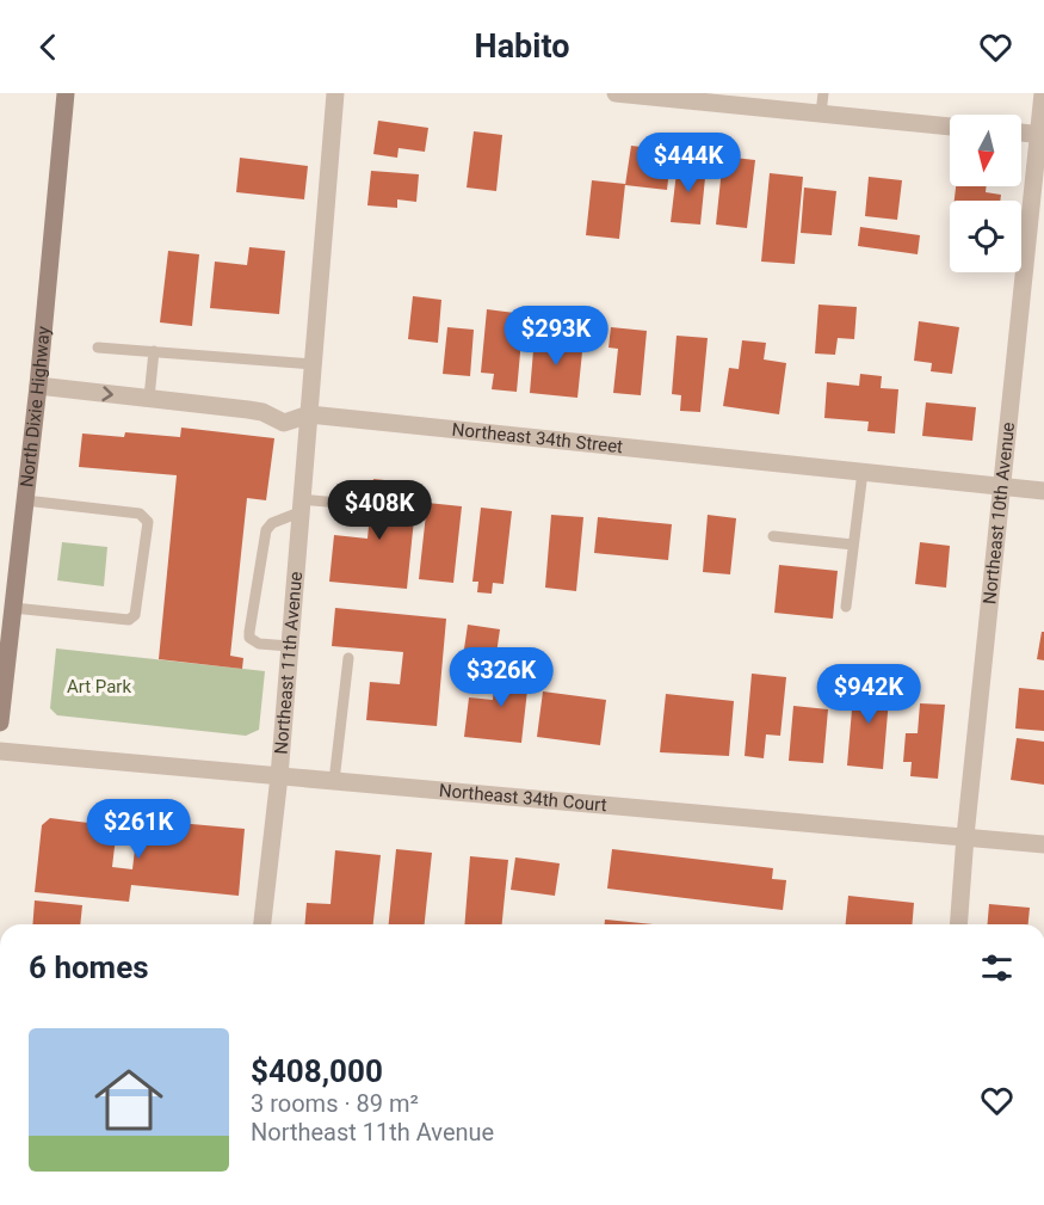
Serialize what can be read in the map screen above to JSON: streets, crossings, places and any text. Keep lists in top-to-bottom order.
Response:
{
  "streets": {
    "main road": ["North Dixie Highway"],
    "street": [
      "Northeast 34th Street",
      "Northeast 10th Avenue",
      "Northeast 11th Avenue",
      "Northeast 34th Court"
    ]
  },
  "crossings": [
    ["North Dixie Highway", "Northeast 34th Street"],
    ["Northeast 34th Street", "Northeast 10th Avenue"],
    ["Northeast 34th Street", "Northeast 11th Avenue"],
    ["Northeast 10th Avenue", "Northeast 34th Court"],
    ["Northeast 11th Avenue", "Northeast 34th Court"]
  ],
  "parks": ["Art Park"],
  "north": "bottom",
  "page": {
    "header": "Habito",
    "price": [
      "$444K",
      "$293K",
      "$408K",
      "$326K",
      "$942K",
      "$261K"
    ],
    "heading": "6 homes",
    "list": [
      {
        "name": "$408,000",
        "note": "3 rooms · 89 m² · Northeast 11th Avenue"
      }
    ]
  }
}
